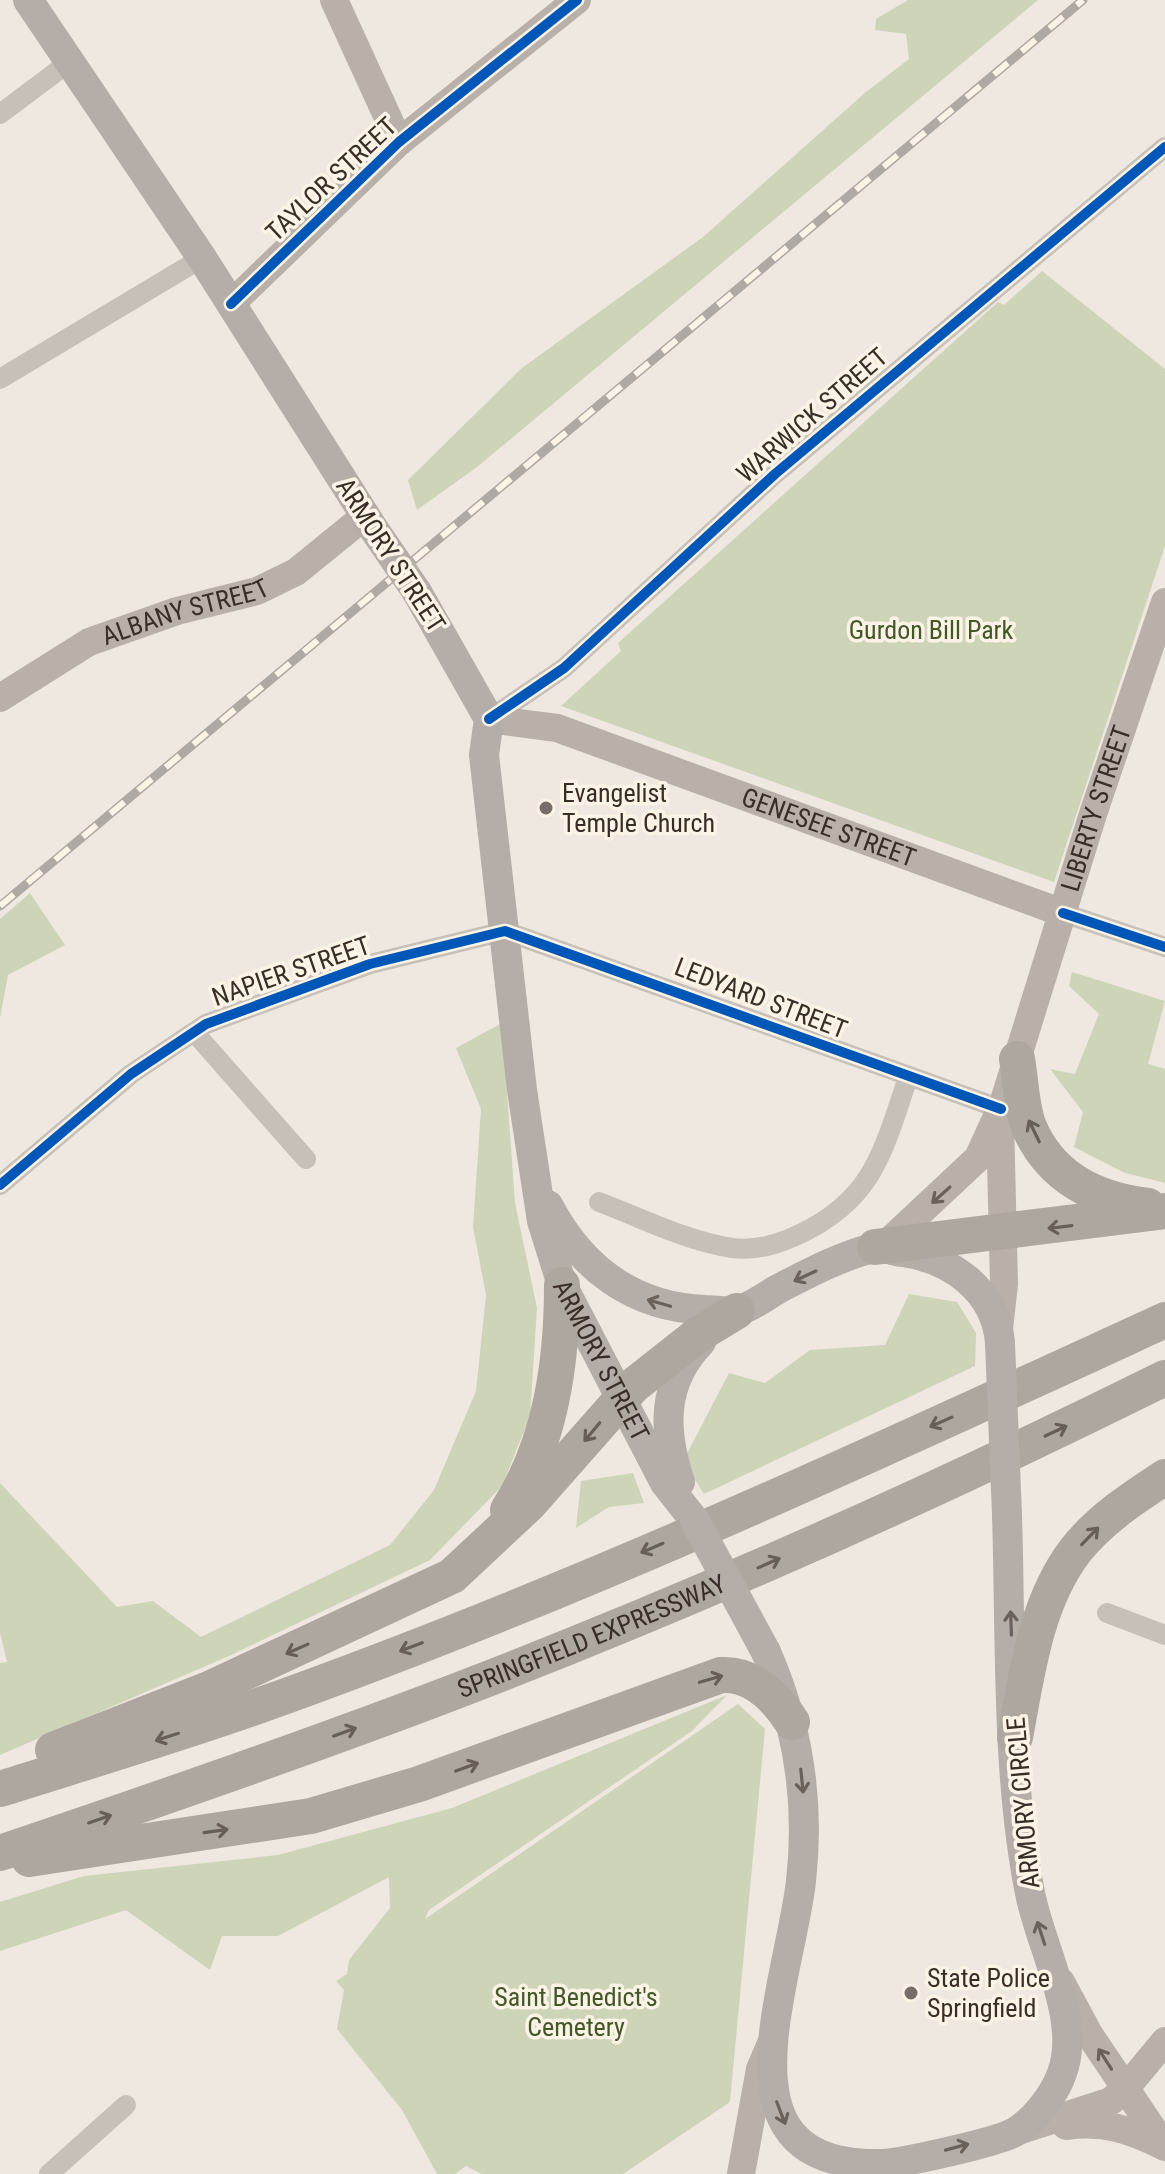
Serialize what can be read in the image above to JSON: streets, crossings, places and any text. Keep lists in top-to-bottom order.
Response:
{
  "streets": {
    "highway": ["SPRINGFIELD EXPRESSWAY"],
    "main road": [
      "TAYLOR STREET",
      "ARMORY STREET",
      "ALBANY STREET",
      "LIBERTY STREET",
      "GENESEE STREET",
      "ARMORY CIRCLE"
    ],
    "street": ["WARWICK STREET", "NAPIER STREET", "LEDYARD STREET"]
  },
  "crossings": [
    ["TAYLOR STREET", "ARMORY STREET"],
    ["WARWICK STREET", "ARMORY STREET"],
    ["WARWICK STREET", "GENESEE STREET"],
    ["ARMORY STREET", "ALBANY STREET"],
    ["ARMORY STREET", "GENESEE STREET"],
    ["ARMORY STREET", "NAPIER STREET"],
    ["ARMORY STREET", "LEDYARD STREET"],
    ["ARMORY STREET", "ARMORY CIRCLE"],
    ["LIBERTY STREET", "GENESEE STREET"],
    ["LIBERTY STREET", "LEDYARD STREET"],
    ["LIBERTY STREET", "ARMORY CIRCLE"],
    ["NAPIER STREET", "LEDYARD STREET"]
  ],
  "parks": ["Gurdon Bill Park", "Saint Benedict's Cemetery"],
  "places": ["Evangelist Temple Church", "State Police Springfield"]
}
